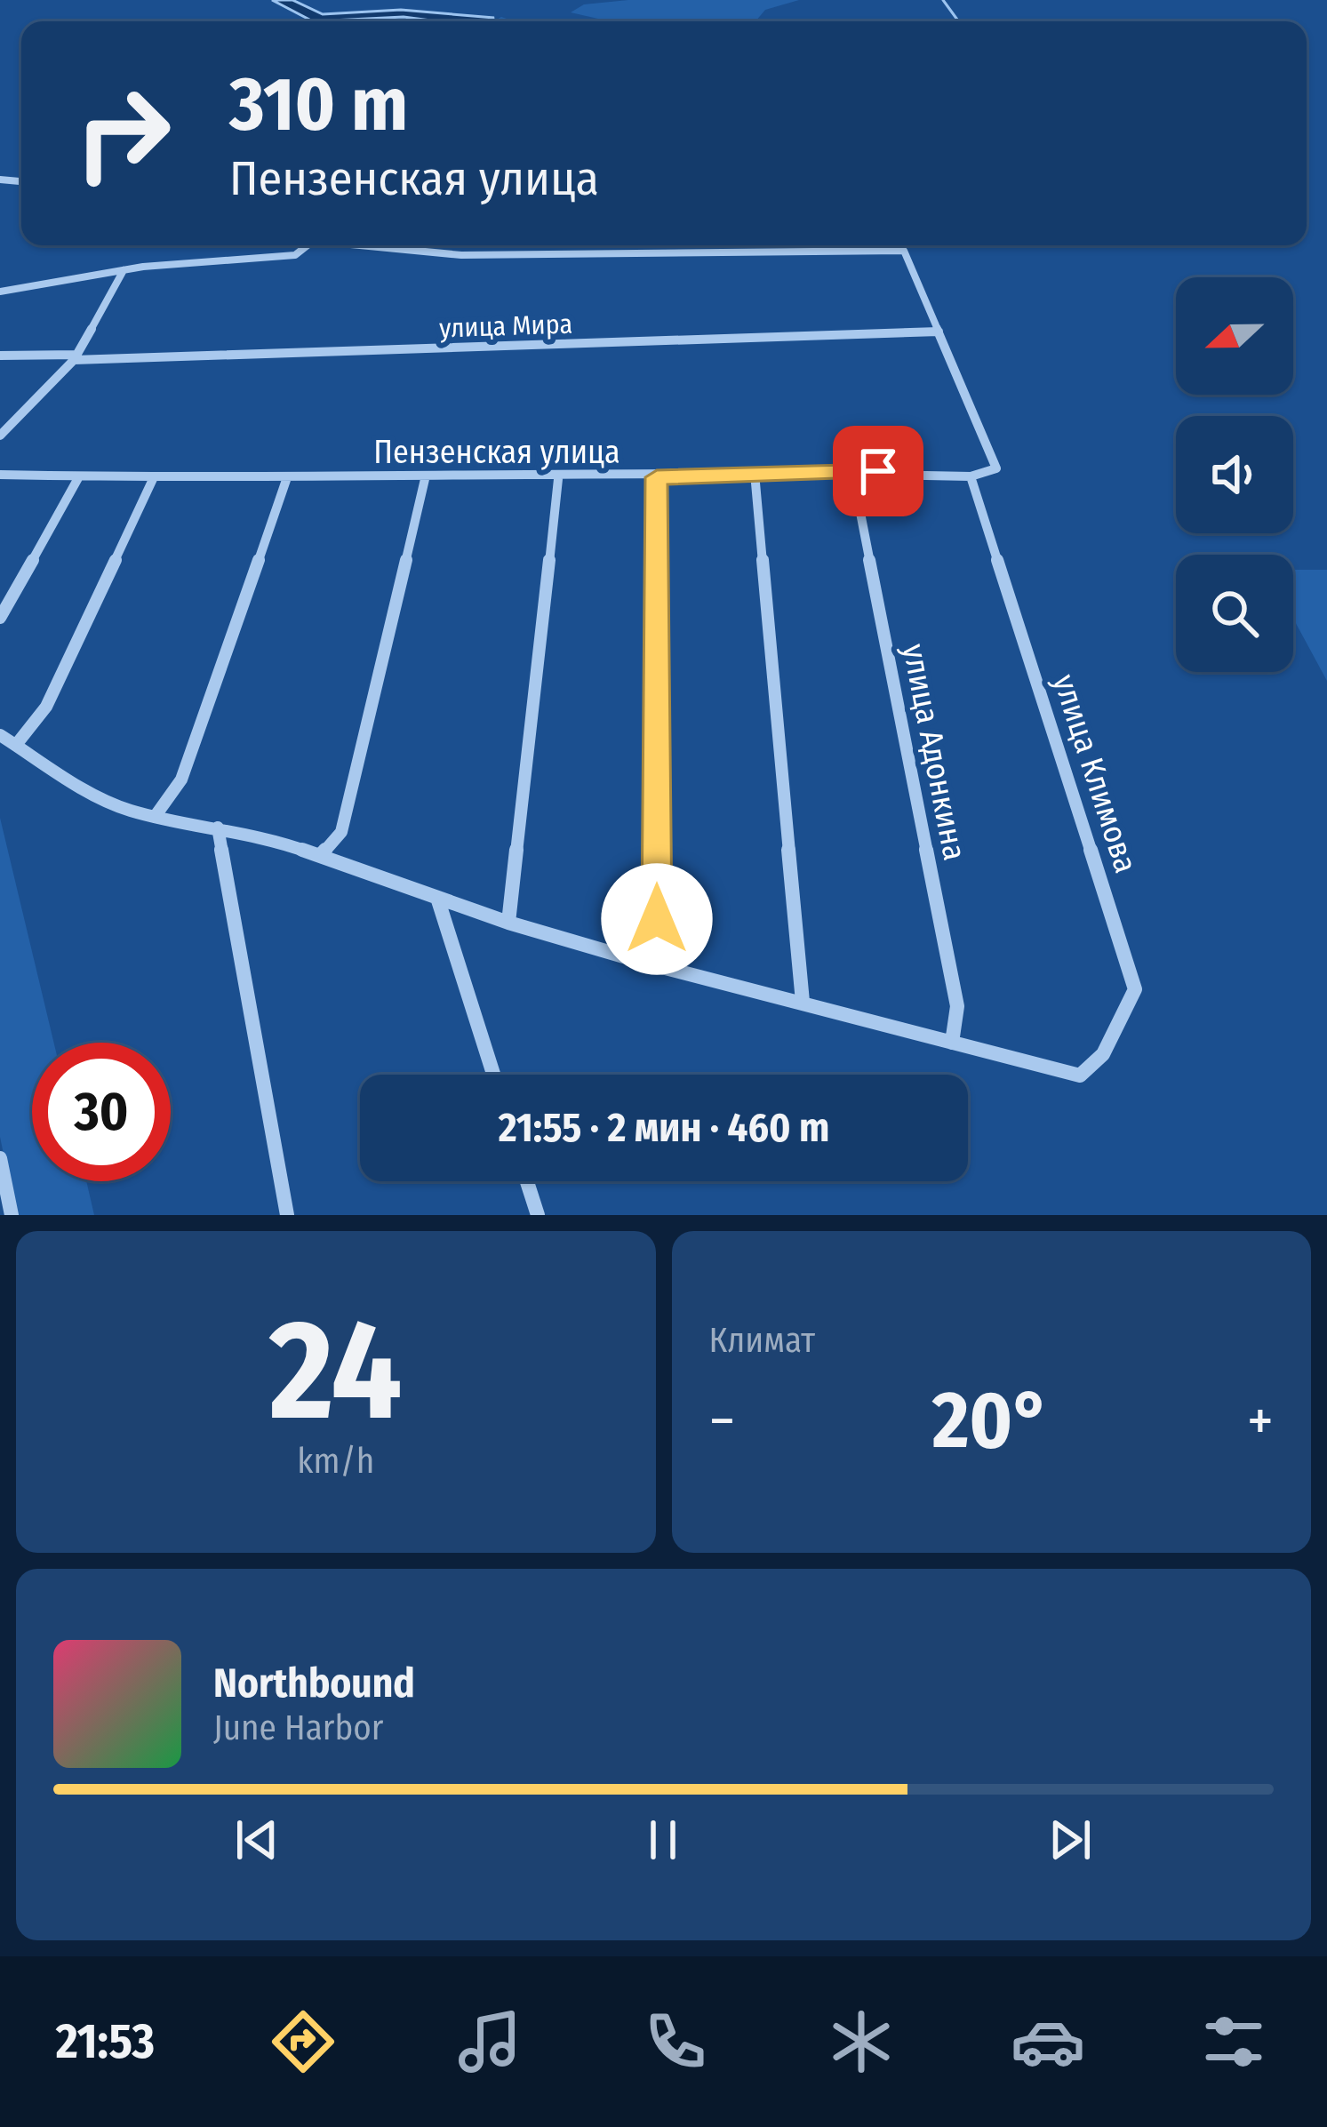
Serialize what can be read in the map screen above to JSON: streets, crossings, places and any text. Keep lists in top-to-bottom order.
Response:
{
  "streets": {
    "street": [
      "улица Мира",
      "Пензенская улица",
      "улица Адонкина",
      "улица Климова"
    ]
  },
  "crossings": [
    ["улица Мира", "Пензенская улица"],
    ["Пензенская улица", "улица Адонкина"],
    ["Пензенская улица", "улица Климова"],
    ["улица Адонкина", "улица Климова"]
  ],
  "north": "left",
  "page": {
    "turn": ["310 m", "Пензенская улица"],
    "limit": "30",
    "trip": "21:55 · 2 мин · 460 m",
    "tile": [
      ["24", "km/h"],
      "Климат"
    ],
    "heat": ["−", "20°", "+"],
    "song": ["Northbound", "June Harbor"],
    "tabs": "21:53"
  }
}
